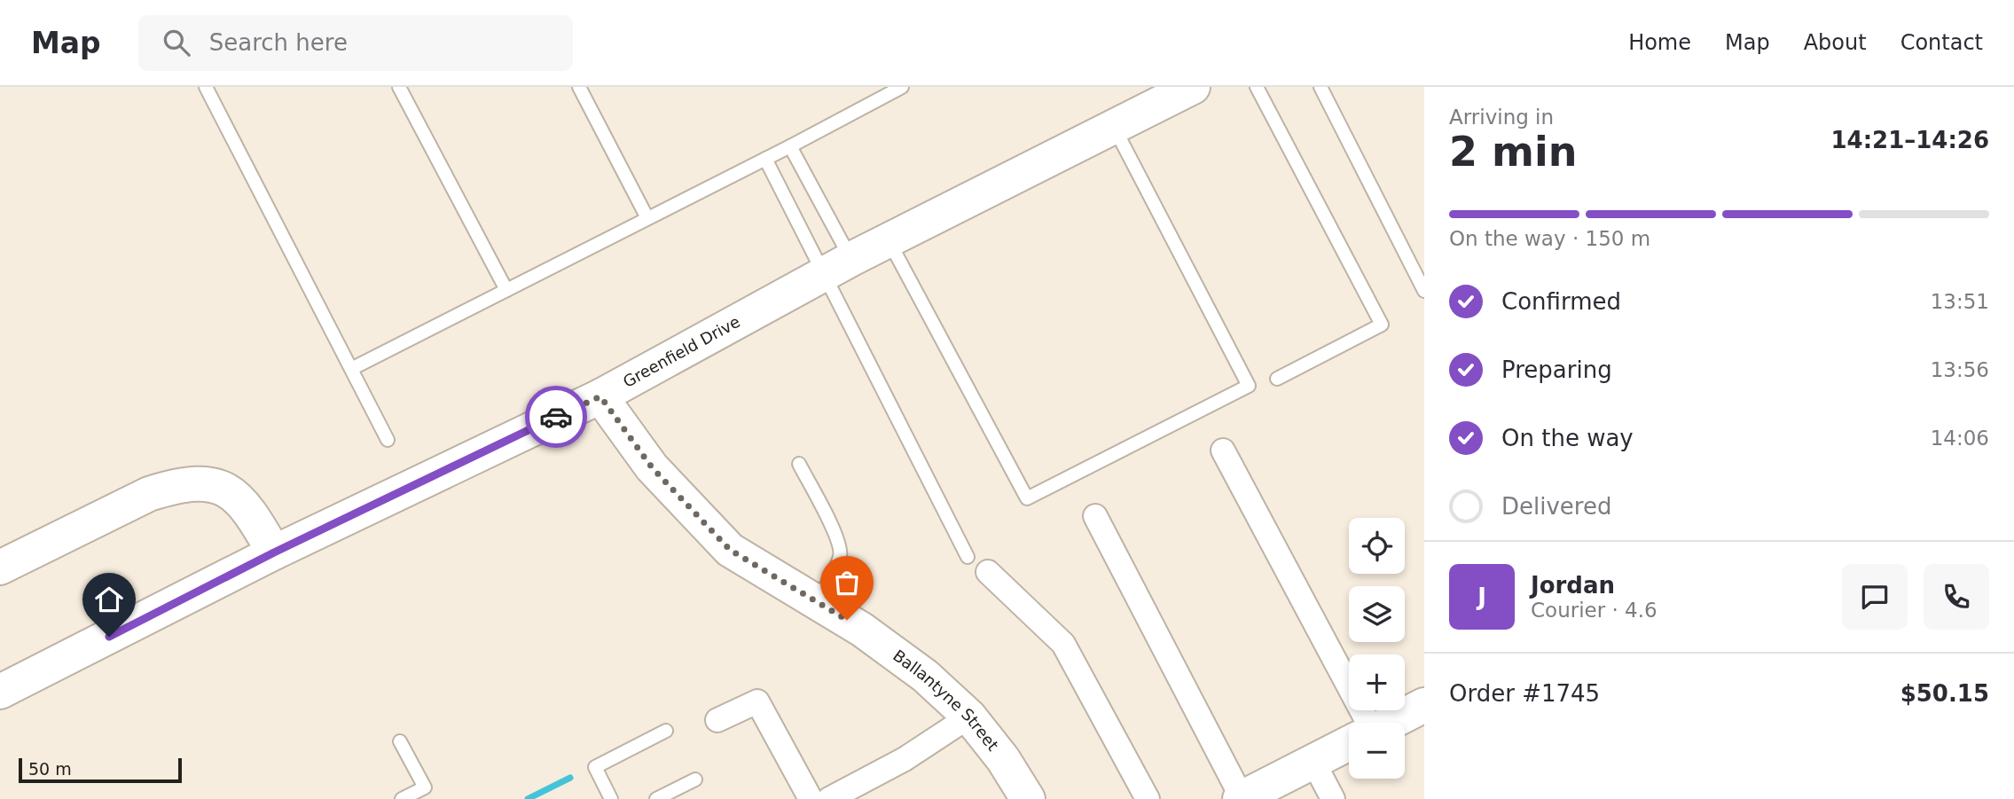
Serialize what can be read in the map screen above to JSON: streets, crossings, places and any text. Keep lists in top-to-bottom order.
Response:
{
  "streets": {
    "main road": ["Greenfield Drive", "Ballantyne Street"]
  },
  "crossings": [
    ["Greenfield Drive", "Ballantyne Street"]
  ],
  "scale_bar": "50 m",
  "page": {
    "header": "Map",
    "search": "Search here",
    "nav": [
      "Home",
      "Map",
      "About",
      "Contact"
    ],
    "heading": ["2 min", "Arriving in", "14:21–14:26"],
    "panel": [
      "Jordan",
      "Courier · 4.6",
      "Order #1745",
      "$50.15"
    ],
    "bar": "On the way · 150 m",
    "list": [
      ["Confirmed", "13:51"],
      ["Preparing", "13:56"],
      ["On the way", "14:06"],
      "Delivered"
    ],
    "map_buttons": ["+", "−"],
    "round": "J",
    "scale": "50 m"
  }
}
